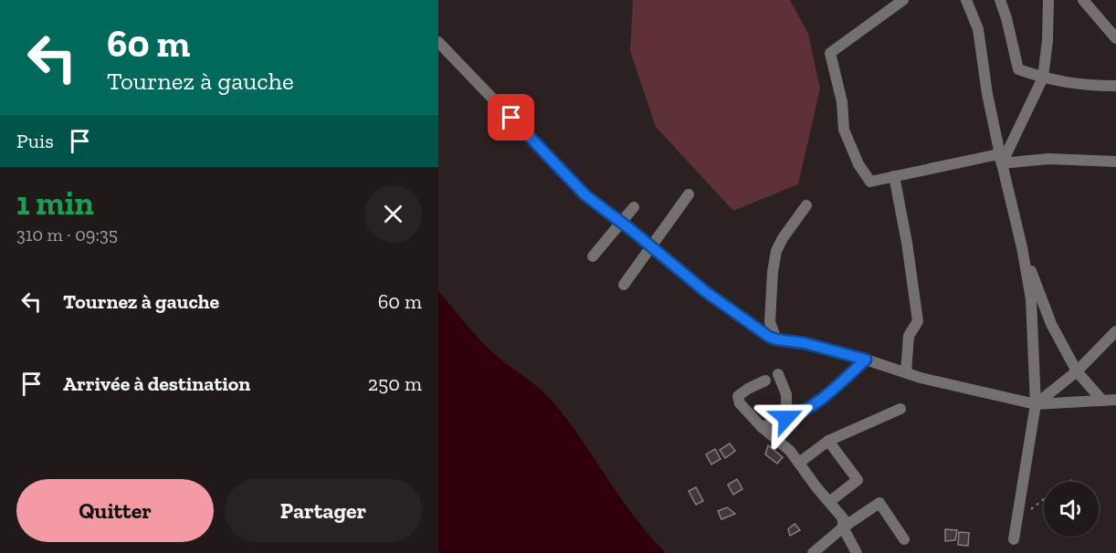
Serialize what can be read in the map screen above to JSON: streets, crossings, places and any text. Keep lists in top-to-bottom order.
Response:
{
  "page": {
    "turn": ["60 m", "Tournez à gauche"],
    "then": "Puis",
    "heading": ["1 min", "310 m · 09:35"],
    "list": [
      {
        "name": "Tournez à gauche",
        "value": "60 m"
      },
      {
        "name": "Arrivée à destination",
        "value": "250 m"
      }
    ],
    "buttons": ["Quitter", "Partager"]
  }
}
